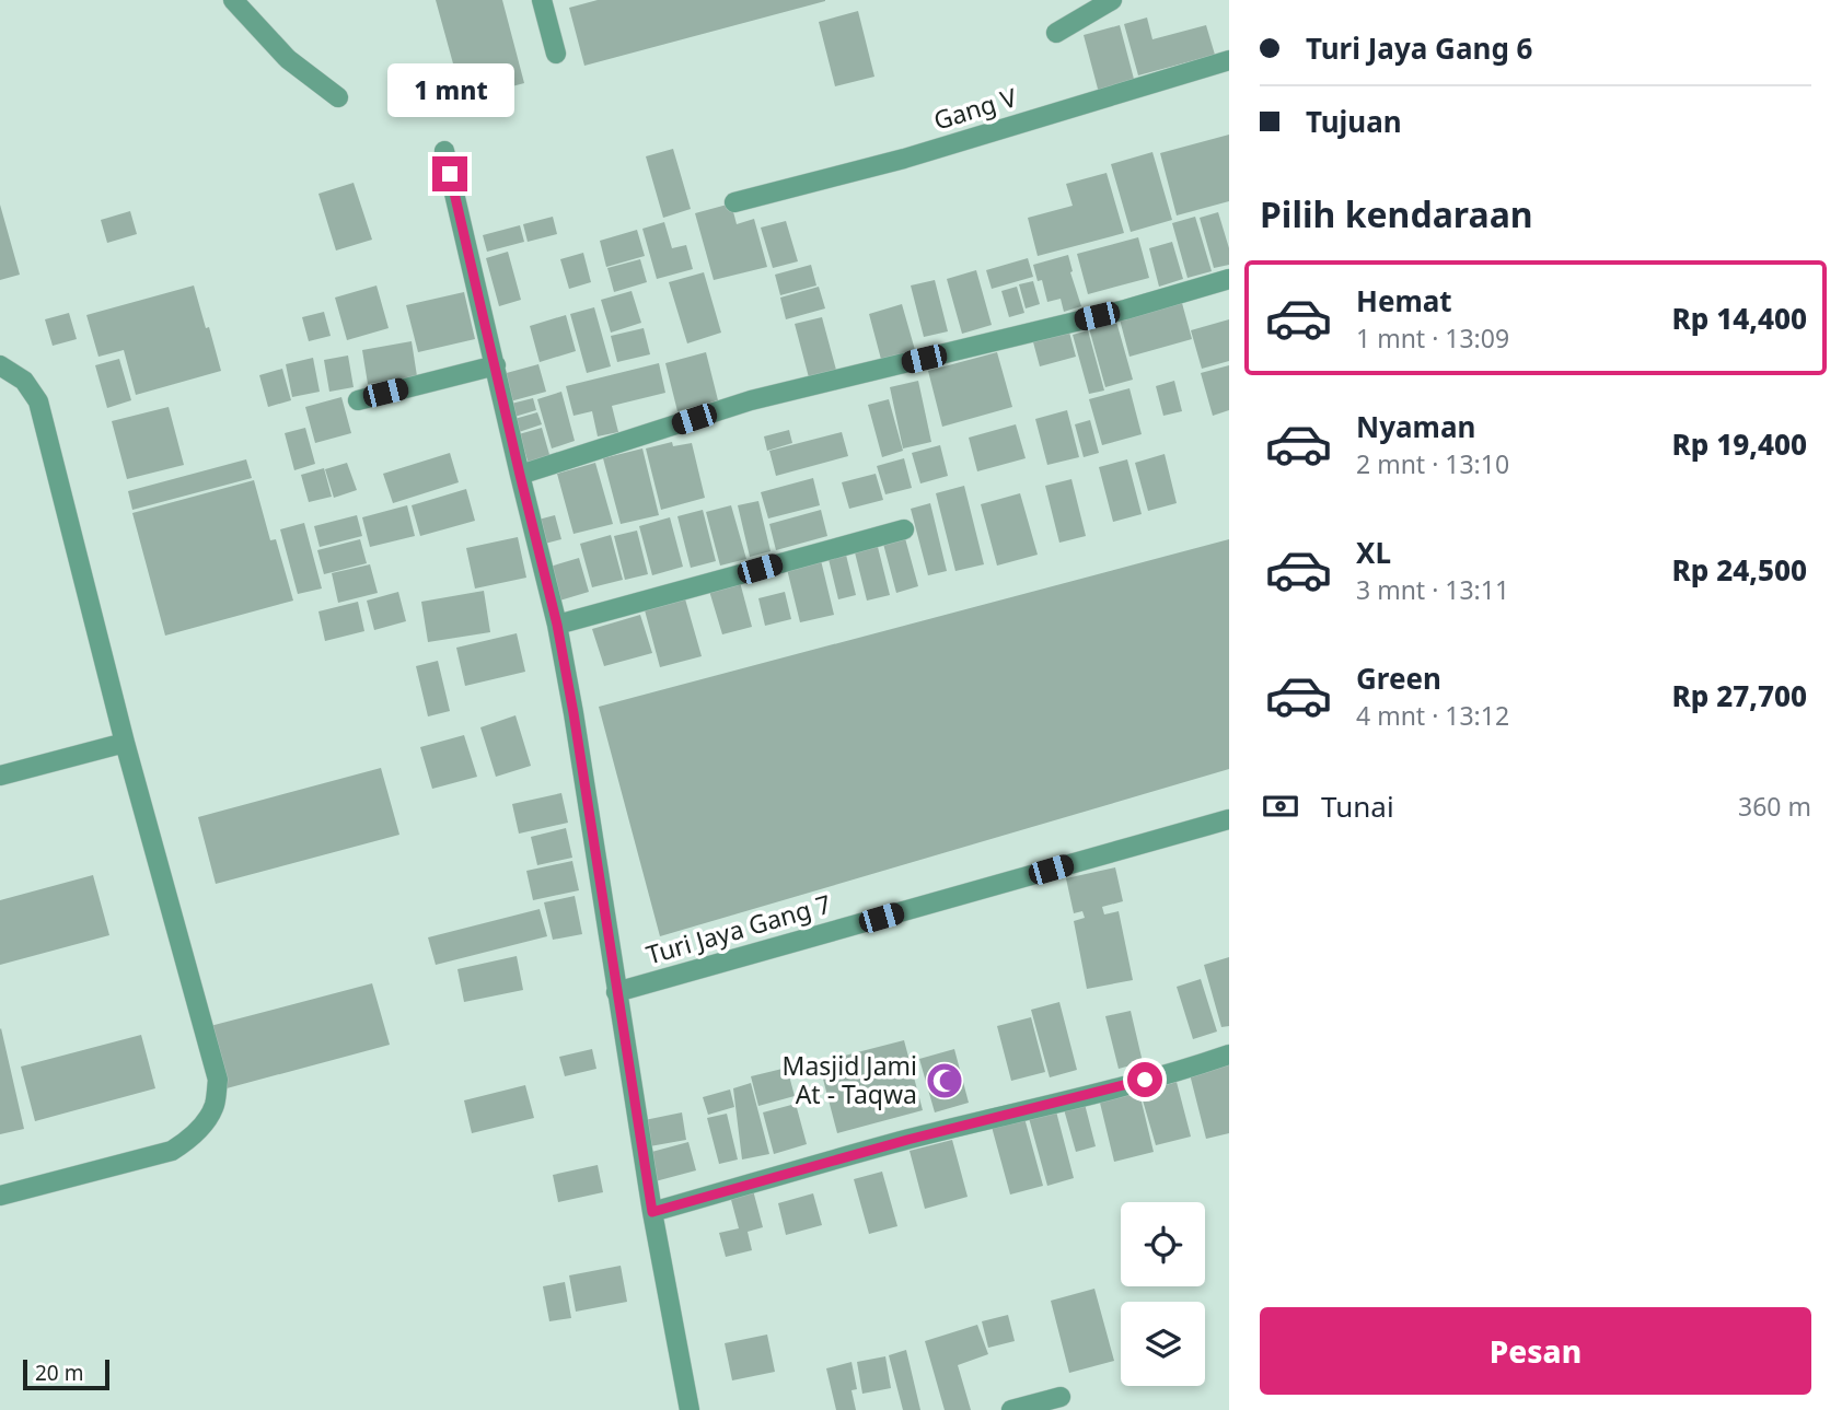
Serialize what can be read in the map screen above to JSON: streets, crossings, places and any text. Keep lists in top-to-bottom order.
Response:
{
  "streets": {
    "street": ["Gang V", "Turi Jaya Gang 7"]
  },
  "places": {
    "mosque": ["Masjid Jami At - Taqwa"]
  },
  "scale_bar": "20 m",
  "page": {
    "banner": ["Turi Jaya Gang 6", "Tujuan"],
    "bubble": "1 mnt",
    "heading": "Pilih kendaraan",
    "list": [
      {
        "name": "Hemat",
        "note": "1 mnt · 13:09",
        "value": "Rp 14,400"
      },
      {
        "name": "Nyaman",
        "note": "2 mnt · 13:10",
        "value": "Rp 19,400"
      },
      {
        "name": "XL",
        "note": "3 mnt · 13:11",
        "value": "Rp 24,500"
      },
      {
        "name": "Green",
        "note": "4 mnt · 13:12",
        "value": "Rp 27,700"
      }
    ],
    "pay": ["Tunai", "360 m"],
    "buttons": "Pesan",
    "scale": "20 m"
  }
}
